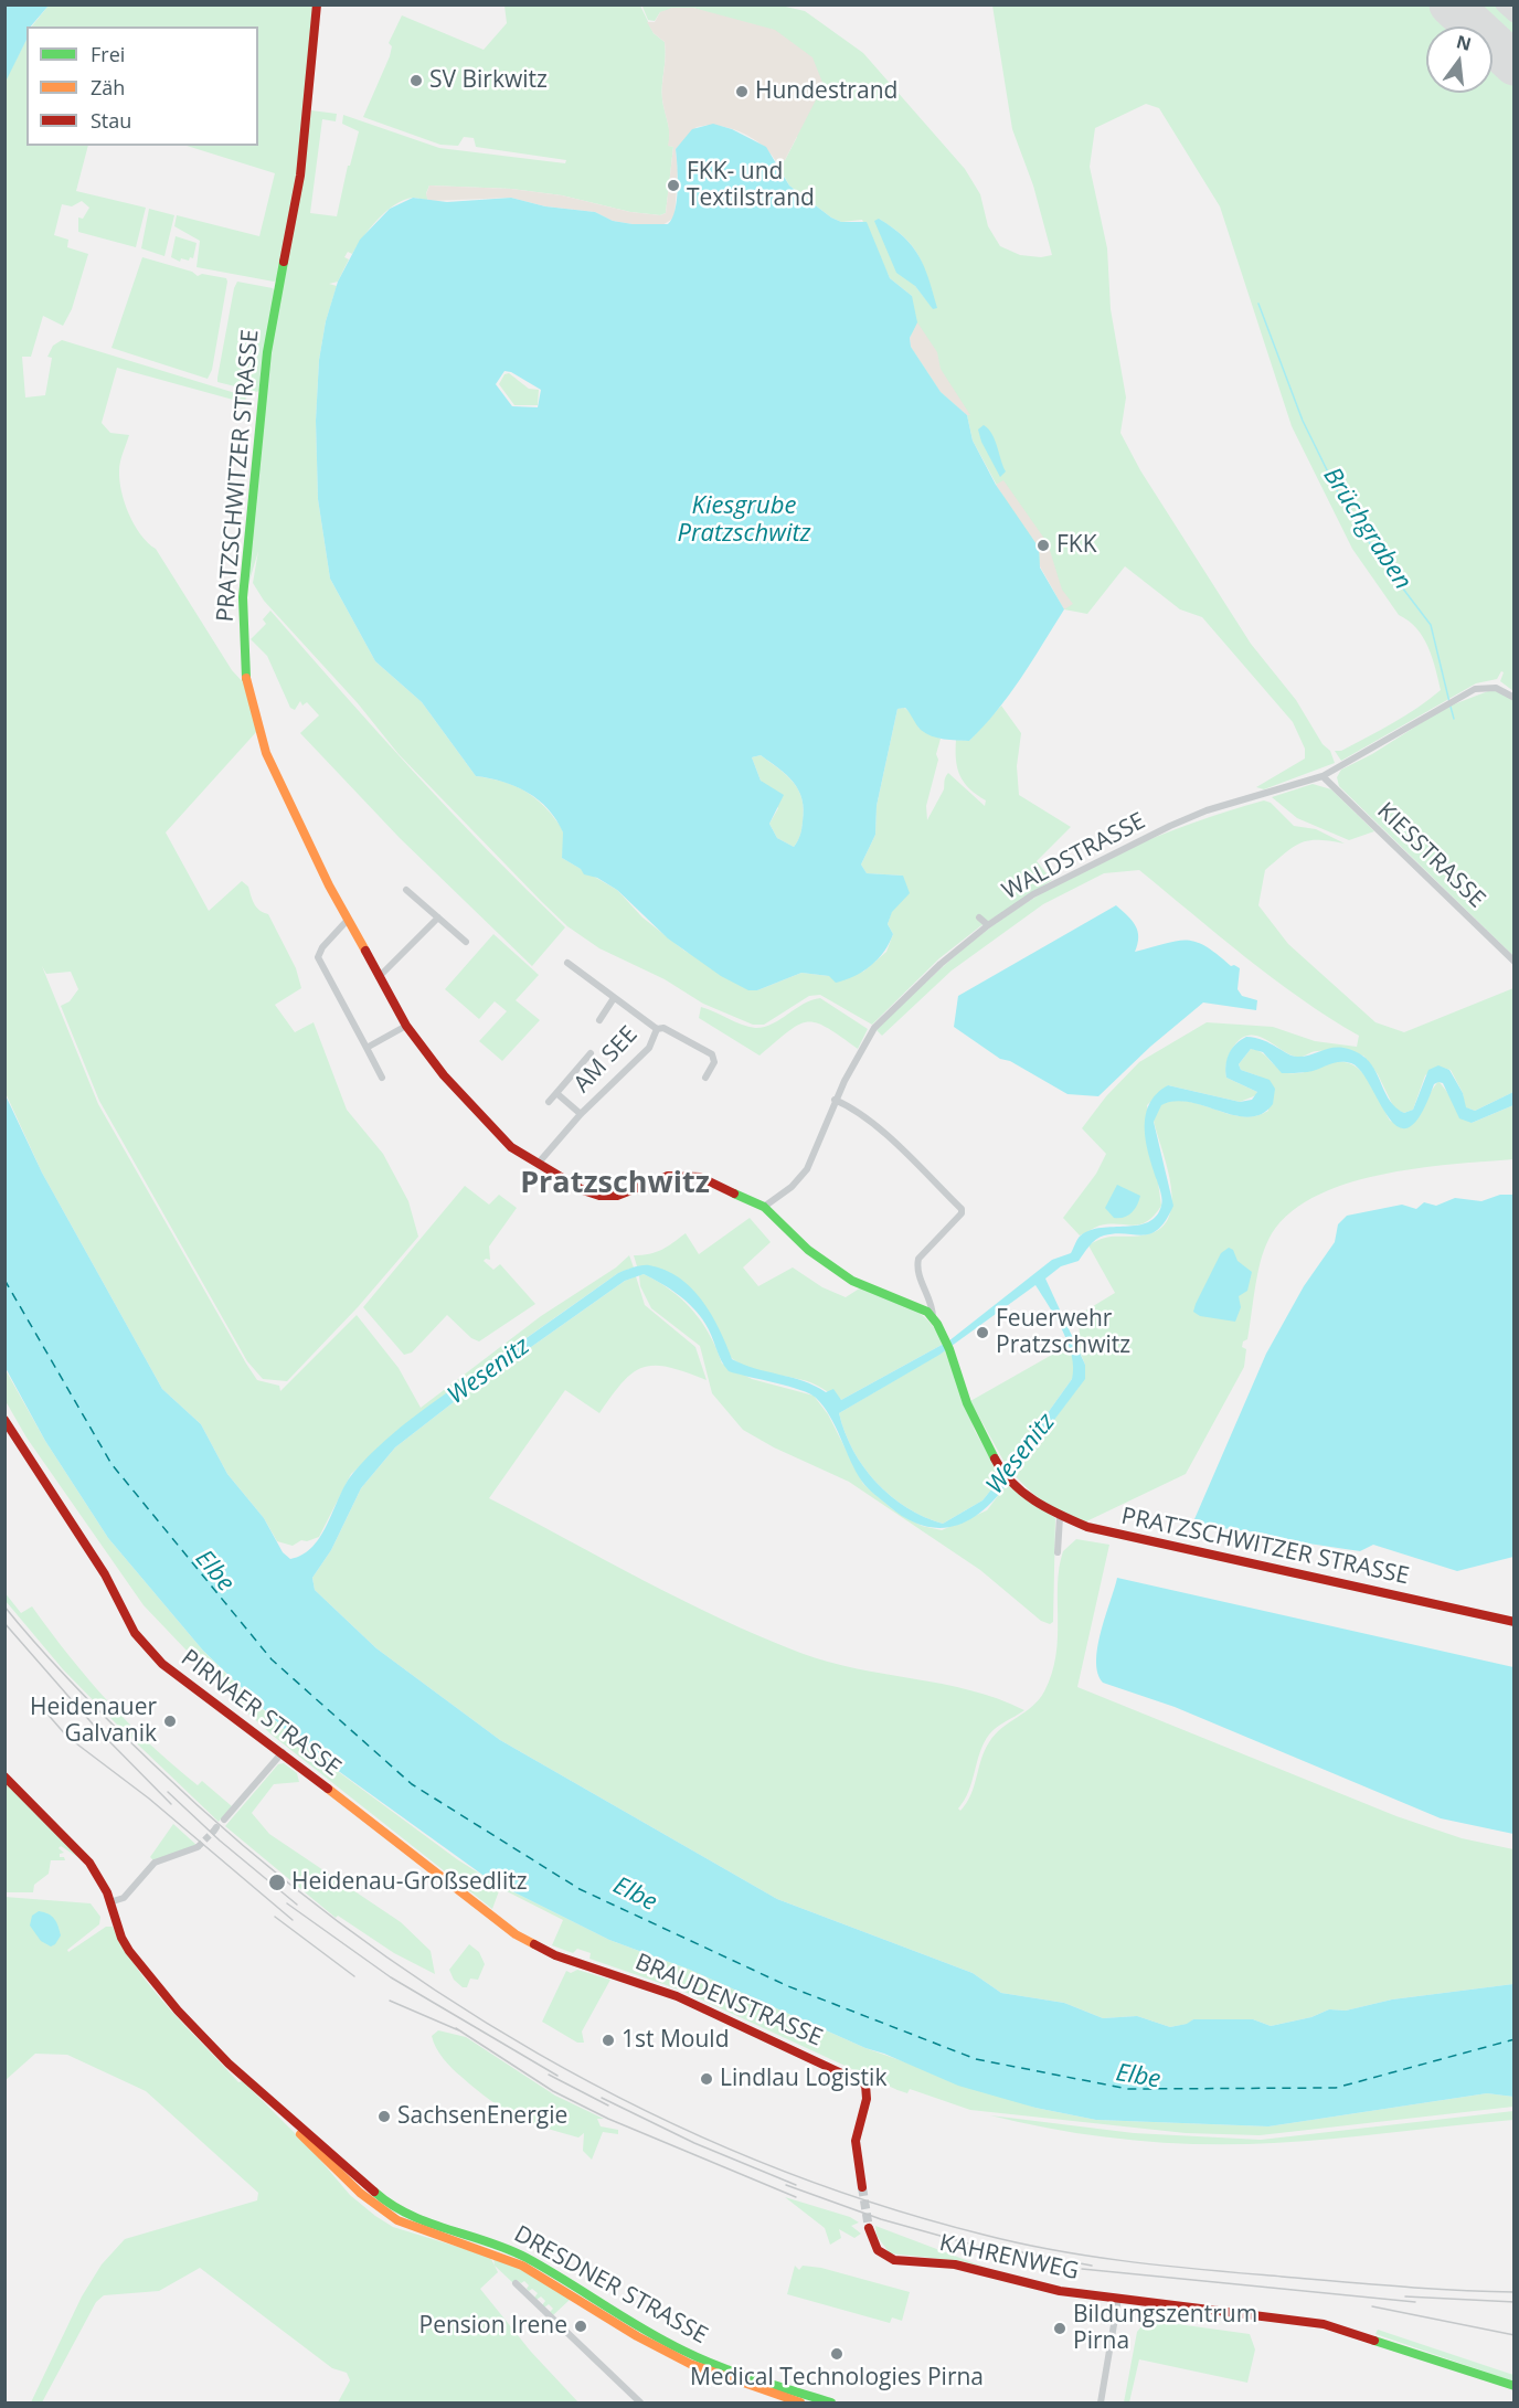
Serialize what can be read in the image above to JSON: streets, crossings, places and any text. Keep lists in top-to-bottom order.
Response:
{
  "streets": {
    "street": [
      "PRATZSCHWITZER STRASSE",
      "KIESSTRASSE",
      "WALDSTRASSE",
      "AM SEE",
      "PIRNAER STRASSE",
      "BRAUDENSTRASSE",
      "KAHRENWEG",
      "DRESDNER STRASSE"
    ]
  },
  "crossings": [
    ["PRATZSCHWITZER STRASSE", "WALDSTRASSE"],
    ["PRATZSCHWITZER STRASSE", "AM SEE"],
    ["KIESSTRASSE", "WALDSTRASSE"],
    ["PIRNAER STRASSE", "BRAUDENSTRASSE"]
  ],
  "districts": ["Pratzschwitz"],
  "water": [
    "Kiesgrube Pratzschwitz",
    "Brüchgraben",
    "Wesenitz",
    "Elbe"
  ],
  "places": [
    "SV Birkwitz",
    "Hundestrand",
    "FKK- und Textilstrand",
    "FKK",
    "Feuerwehr Pratzschwitz",
    "Heidenauer Galvanik",
    "Heidenau-Großsedlitz",
    "1st Mould",
    "Lindlau Logistik",
    "SachsenEnergie",
    "Pension Irene",
    "Bildungszentrum Pirna",
    "Medical Technologies Pirna"
  ],
  "legend": ["Frei", "Zäh", "Stau"],
  "north": "top"
}
